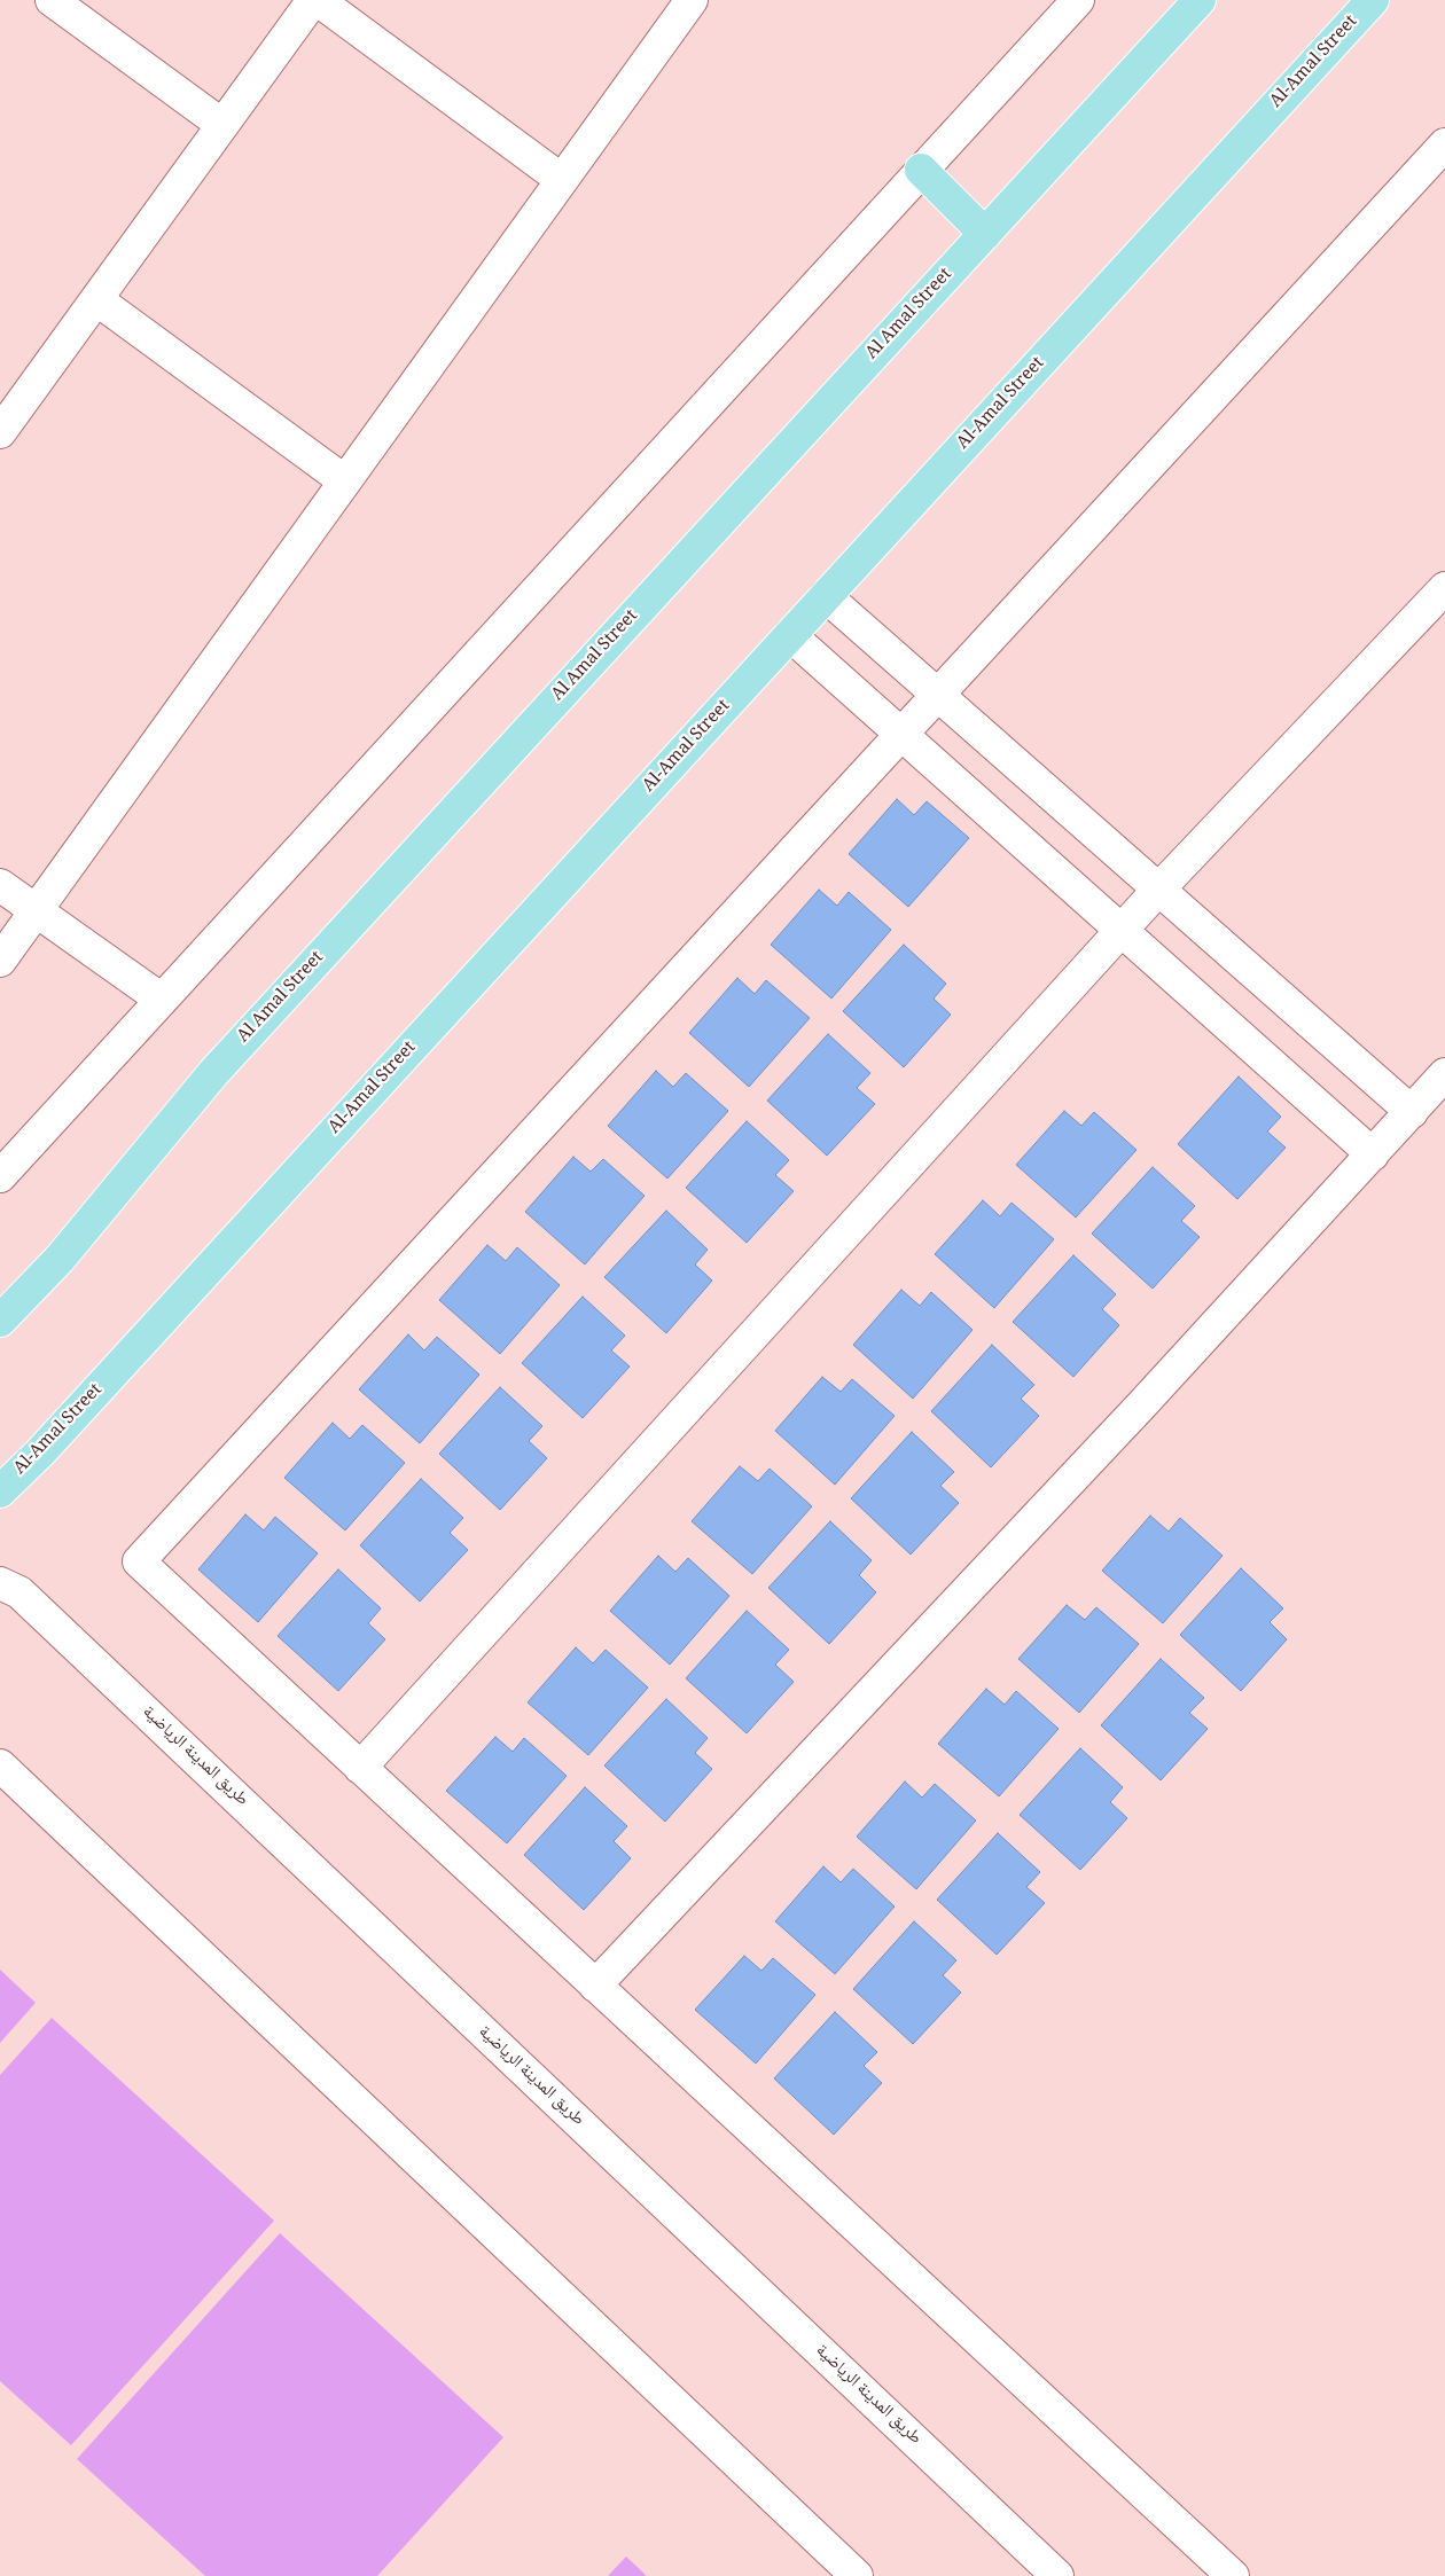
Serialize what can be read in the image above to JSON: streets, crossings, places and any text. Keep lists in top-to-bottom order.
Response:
{
  "streets": {
    "main road": ["Al-Amal Street", "Al Amal Street"],
    "street": ["طريق المدينة الرياضية"]
  }
}
